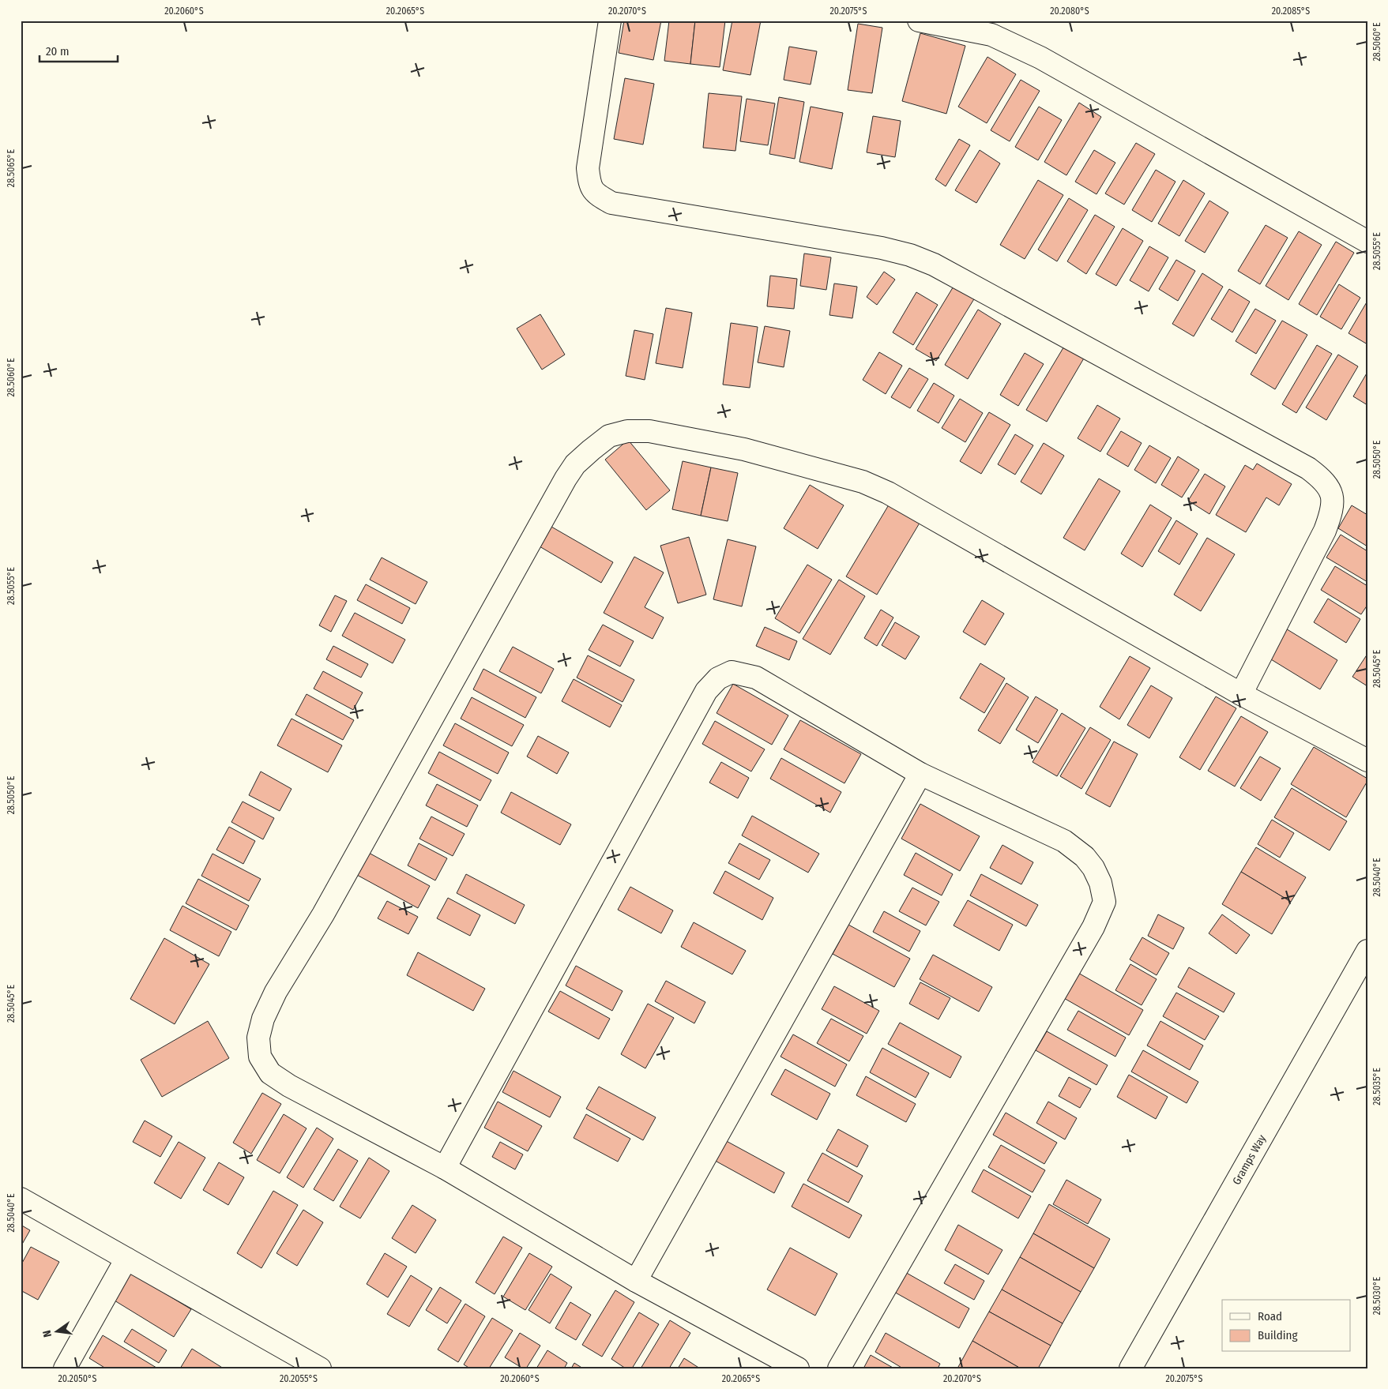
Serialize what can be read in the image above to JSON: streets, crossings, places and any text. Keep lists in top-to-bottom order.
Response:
{
  "streets": {
    "street": ["Gramps Way"]
  },
  "legend": ["Road", "Building"],
  "scale_bar": "20 m",
  "north": "left",
  "coordinates": [
    "20.2060°S",
    "20.2065°S",
    "20.2070°S",
    "20.2075°S",
    "20.2080°S",
    "20.2085°S",
    "28.5060°E",
    "28.5065°E",
    "28.5055°E",
    "28.5050°E",
    "28.5045°E",
    "28.5040°E",
    "28.5035°E",
    "28.5030°E",
    "20.2050°S",
    "20.2055°S"
  ]
}
